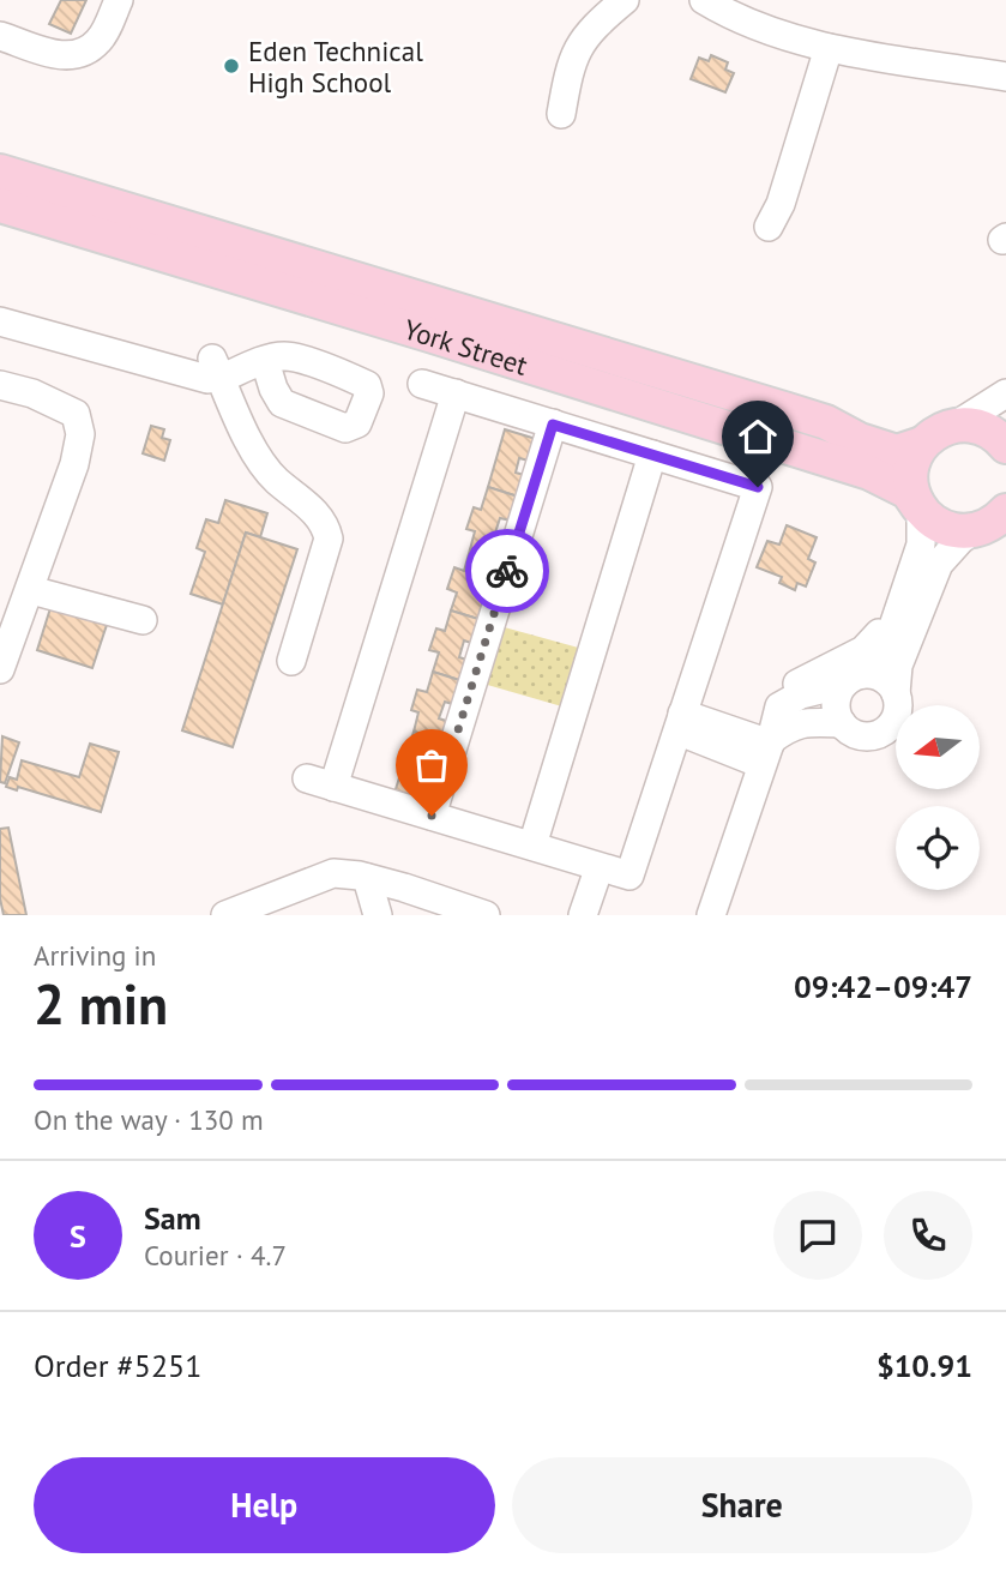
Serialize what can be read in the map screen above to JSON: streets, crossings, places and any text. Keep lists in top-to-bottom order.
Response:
{
  "streets": {
    "main road": ["York Street"]
  },
  "places": ["Eden Technical High School"],
  "north": "left",
  "page": {
    "heading": ["2 min", "Arriving in", "09:42–09:47"],
    "panel": [
      "Sam",
      "Courier · 4.7",
      "Order #5251",
      "$10.91"
    ],
    "bar": "On the way · 130 m",
    "round": "S",
    "buttons": ["Help", "Share"]
  }
}
